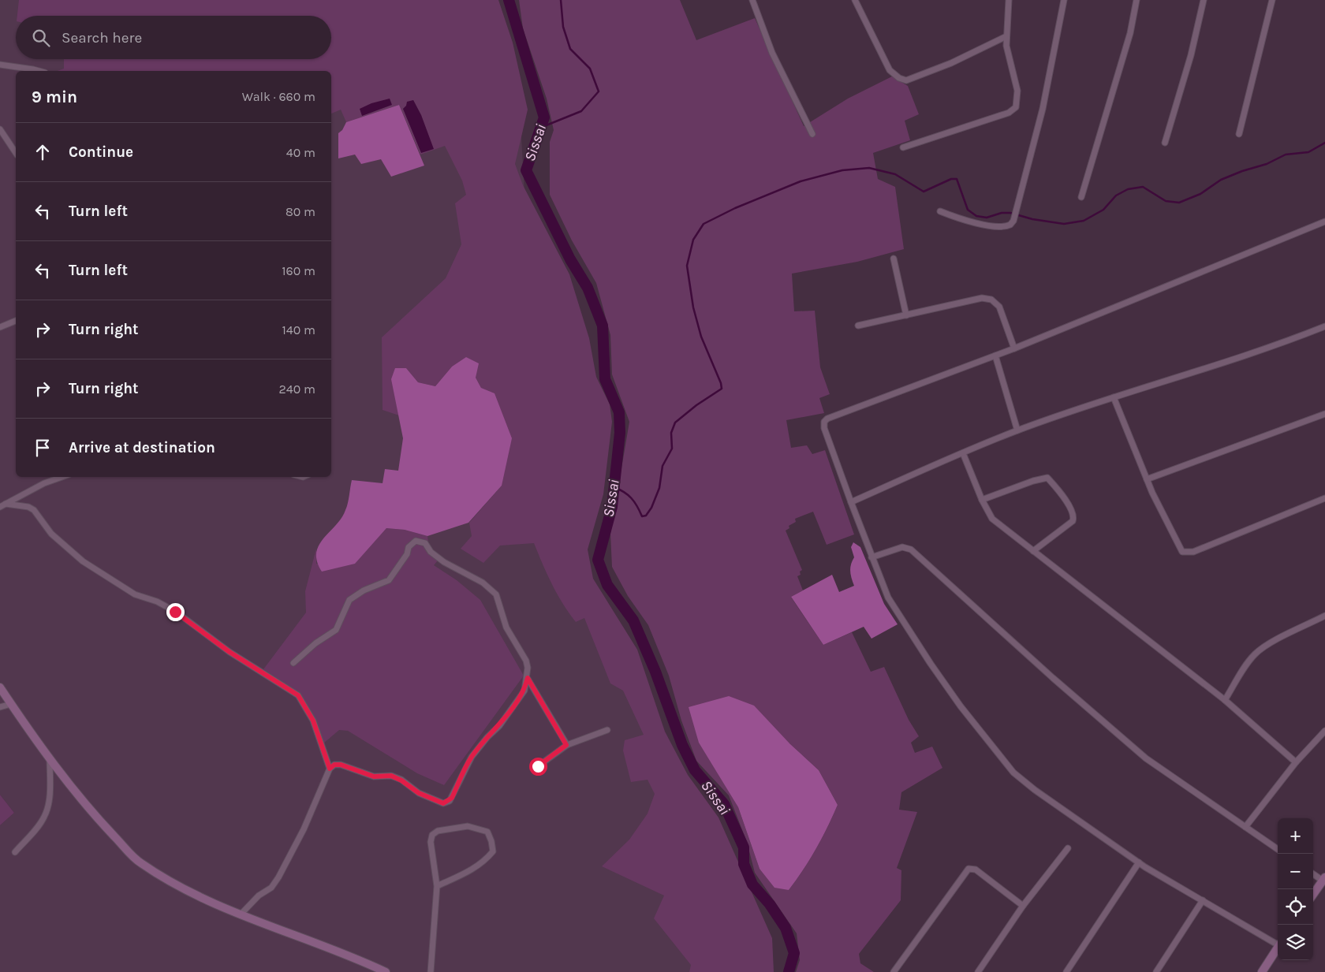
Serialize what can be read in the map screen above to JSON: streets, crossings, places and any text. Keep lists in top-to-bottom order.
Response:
{
  "water": ["Sissai"],
  "page": {
    "search": "Search here",
    "heading": ["9 min", "Walk · 660 m"],
    "list": [
      ["Continue", "40 m"],
      ["Turn left", "80 m"],
      ["Turn left", "160 m"],
      ["Turn right", "140 m"],
      ["Turn right", "240 m"],
      "Arrive at destination"
    ],
    "map_buttons": ["+", "−"]
  }
}
